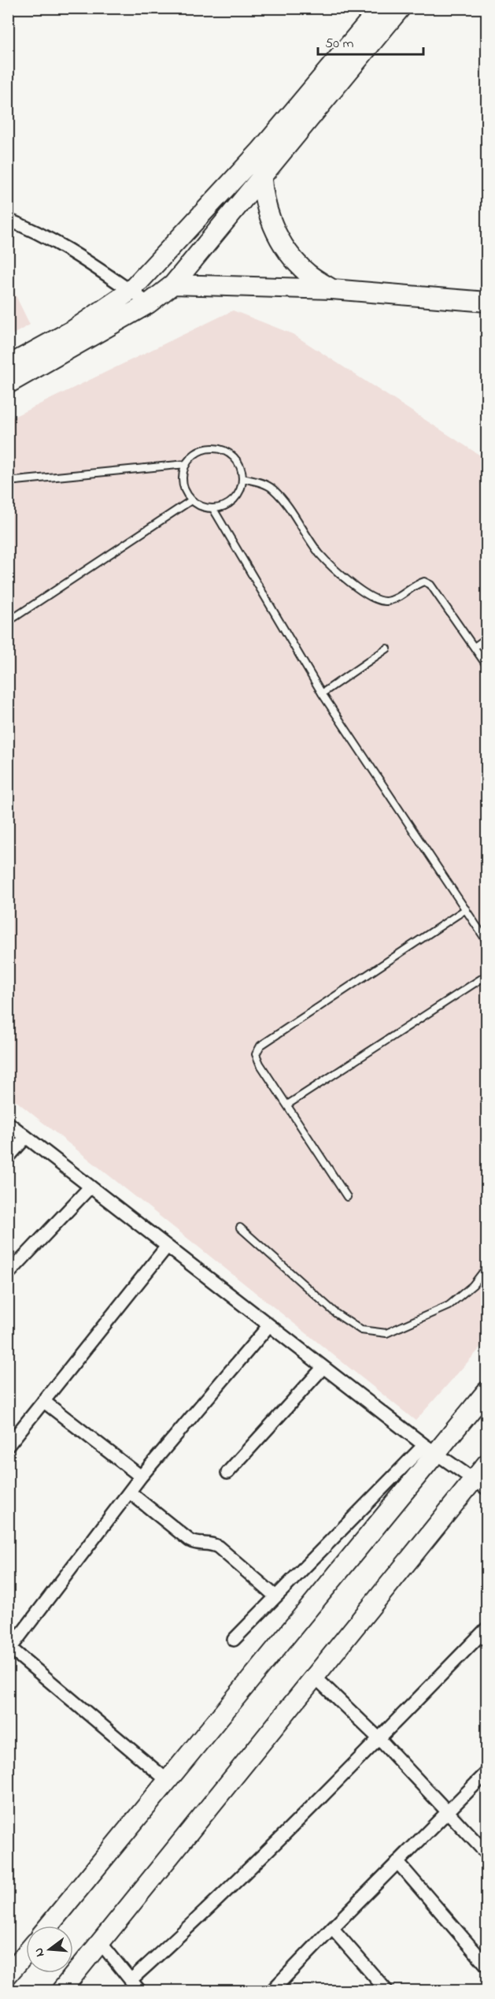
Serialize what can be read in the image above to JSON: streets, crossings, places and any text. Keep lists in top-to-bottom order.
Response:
{
  "scale_bar": "50 m",
  "north": "left"
}
